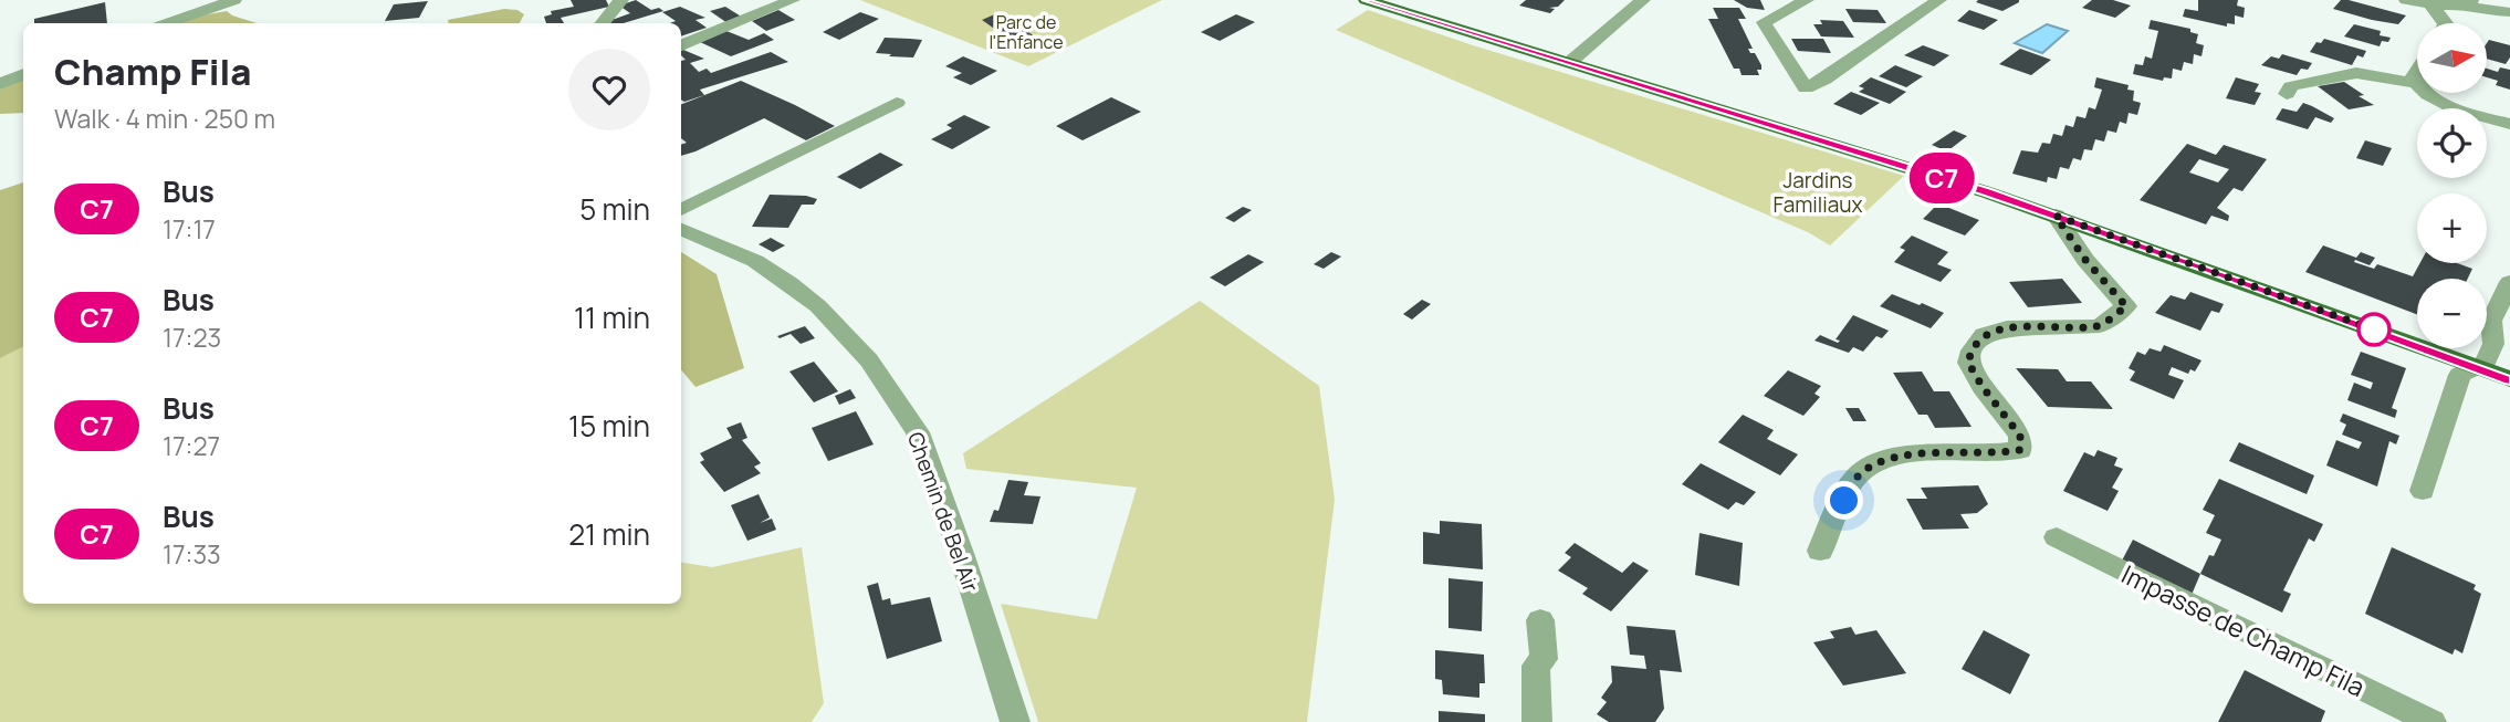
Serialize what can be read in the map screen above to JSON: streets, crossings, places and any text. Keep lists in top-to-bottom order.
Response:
{
  "streets": {
    "street": ["Chemin de Bel Air", "Impasse de Champ Fila"]
  },
  "parks": ["Parc de l'Enfance", "Jardins Familiaux"],
  "lines": ["bus line C7"],
  "north": "right",
  "page": {
    "on_map": "C7",
    "map_buttons": ["+", "−"],
    "heading": ["Champ Fila", "Walk · 4 min · 250 m"],
    "list": [
      {
        "mark": "C7",
        "name": "Bus",
        "note": "17:17",
        "value": "5 min"
      },
      {
        "mark": "C7",
        "name": "Bus",
        "note": "17:23",
        "value": "11 min"
      },
      {
        "mark": "C7",
        "name": "Bus",
        "note": "17:27",
        "value": "15 min"
      },
      {
        "mark": "C7",
        "name": "Bus",
        "note": "17:33",
        "value": "21 min"
      }
    ]
  }
}
